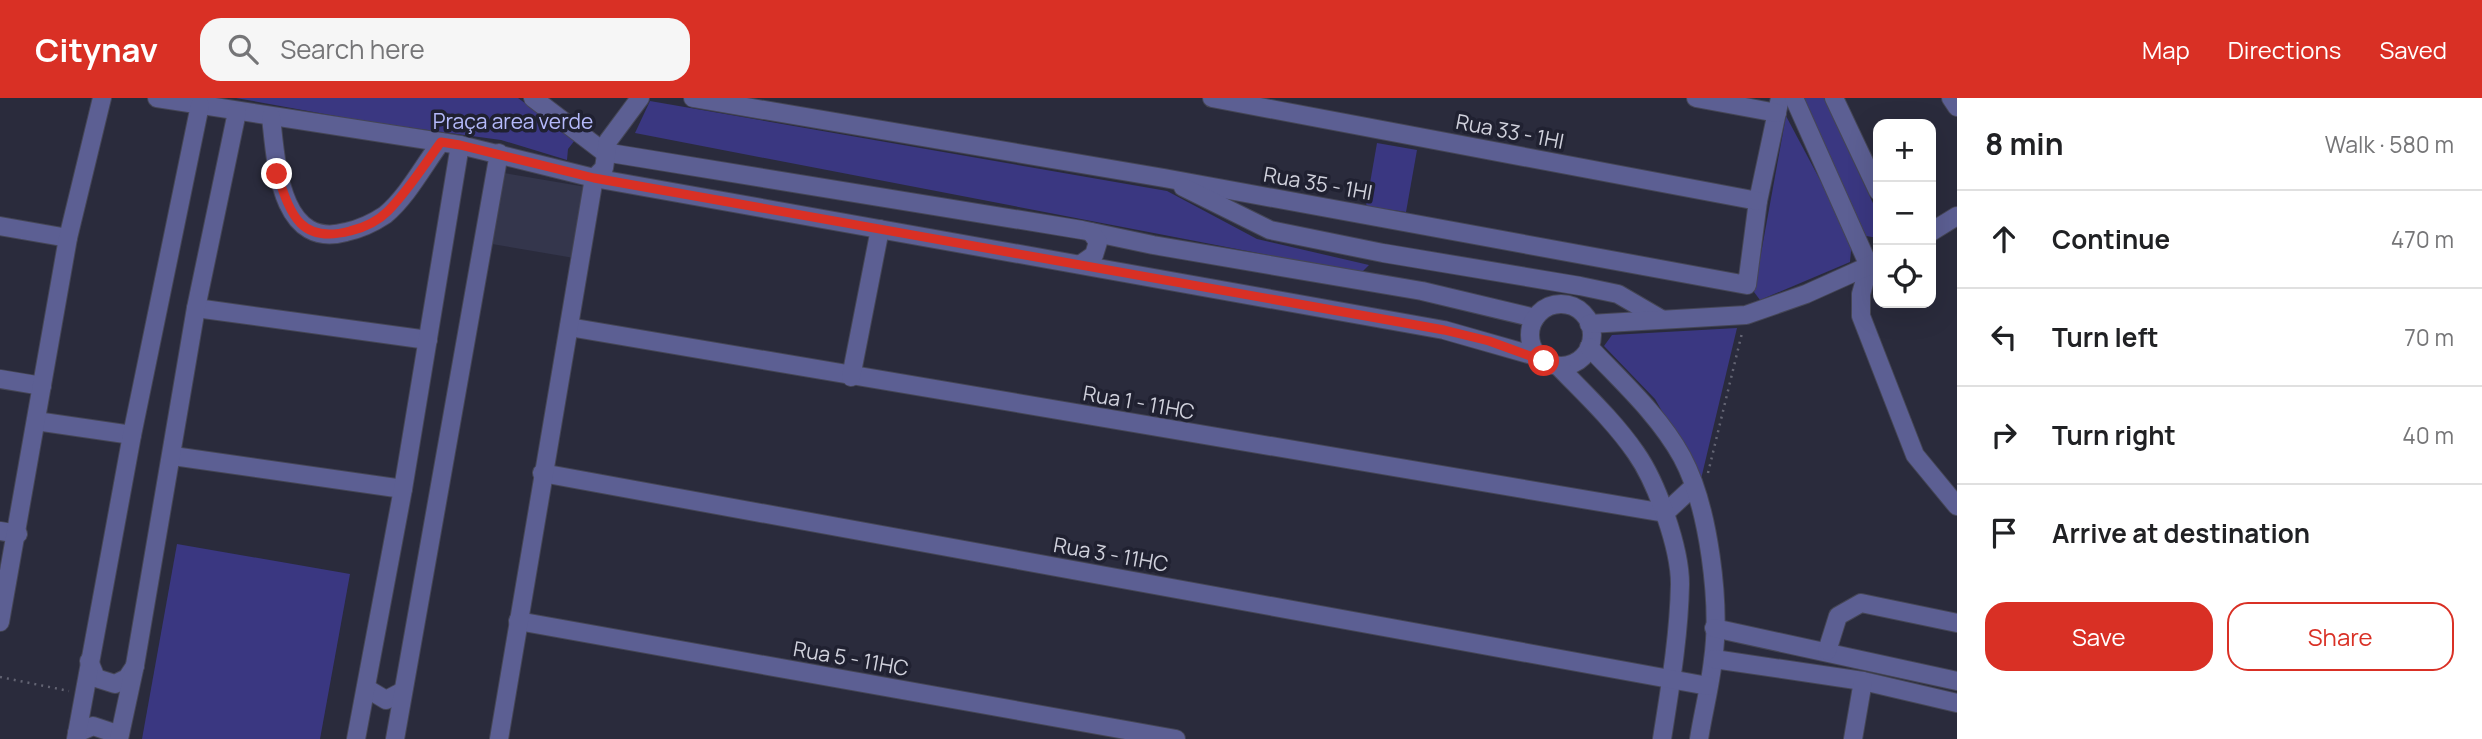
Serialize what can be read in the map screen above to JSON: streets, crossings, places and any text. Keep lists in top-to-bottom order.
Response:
{
  "streets": {
    "street": [
      "Rua 33 - 1HI",
      "Rua 35 - 1HI",
      "Rua 1 - 11HC",
      "Rua 3 - 11HC",
      "Rua 5 - 11HC"
    ]
  },
  "crossings": [
    ["Rua 33 - 1HI", "Rua 35 - 1HI"]
  ],
  "parks": ["Praça area verde"],
  "page": {
    "header": "Citynav",
    "search": "Search here",
    "nav": ["Map", "Directions", "Saved"],
    "heading": ["8 min", "Walk · 580 m"],
    "map_buttons": ["+", "−"],
    "list": [
      ["Continue", "470 m"],
      ["Turn left", "70 m"],
      ["Turn right", "40 m"],
      "Arrive at destination"
    ],
    "buttons": ["Save", "Share"]
  }
}
